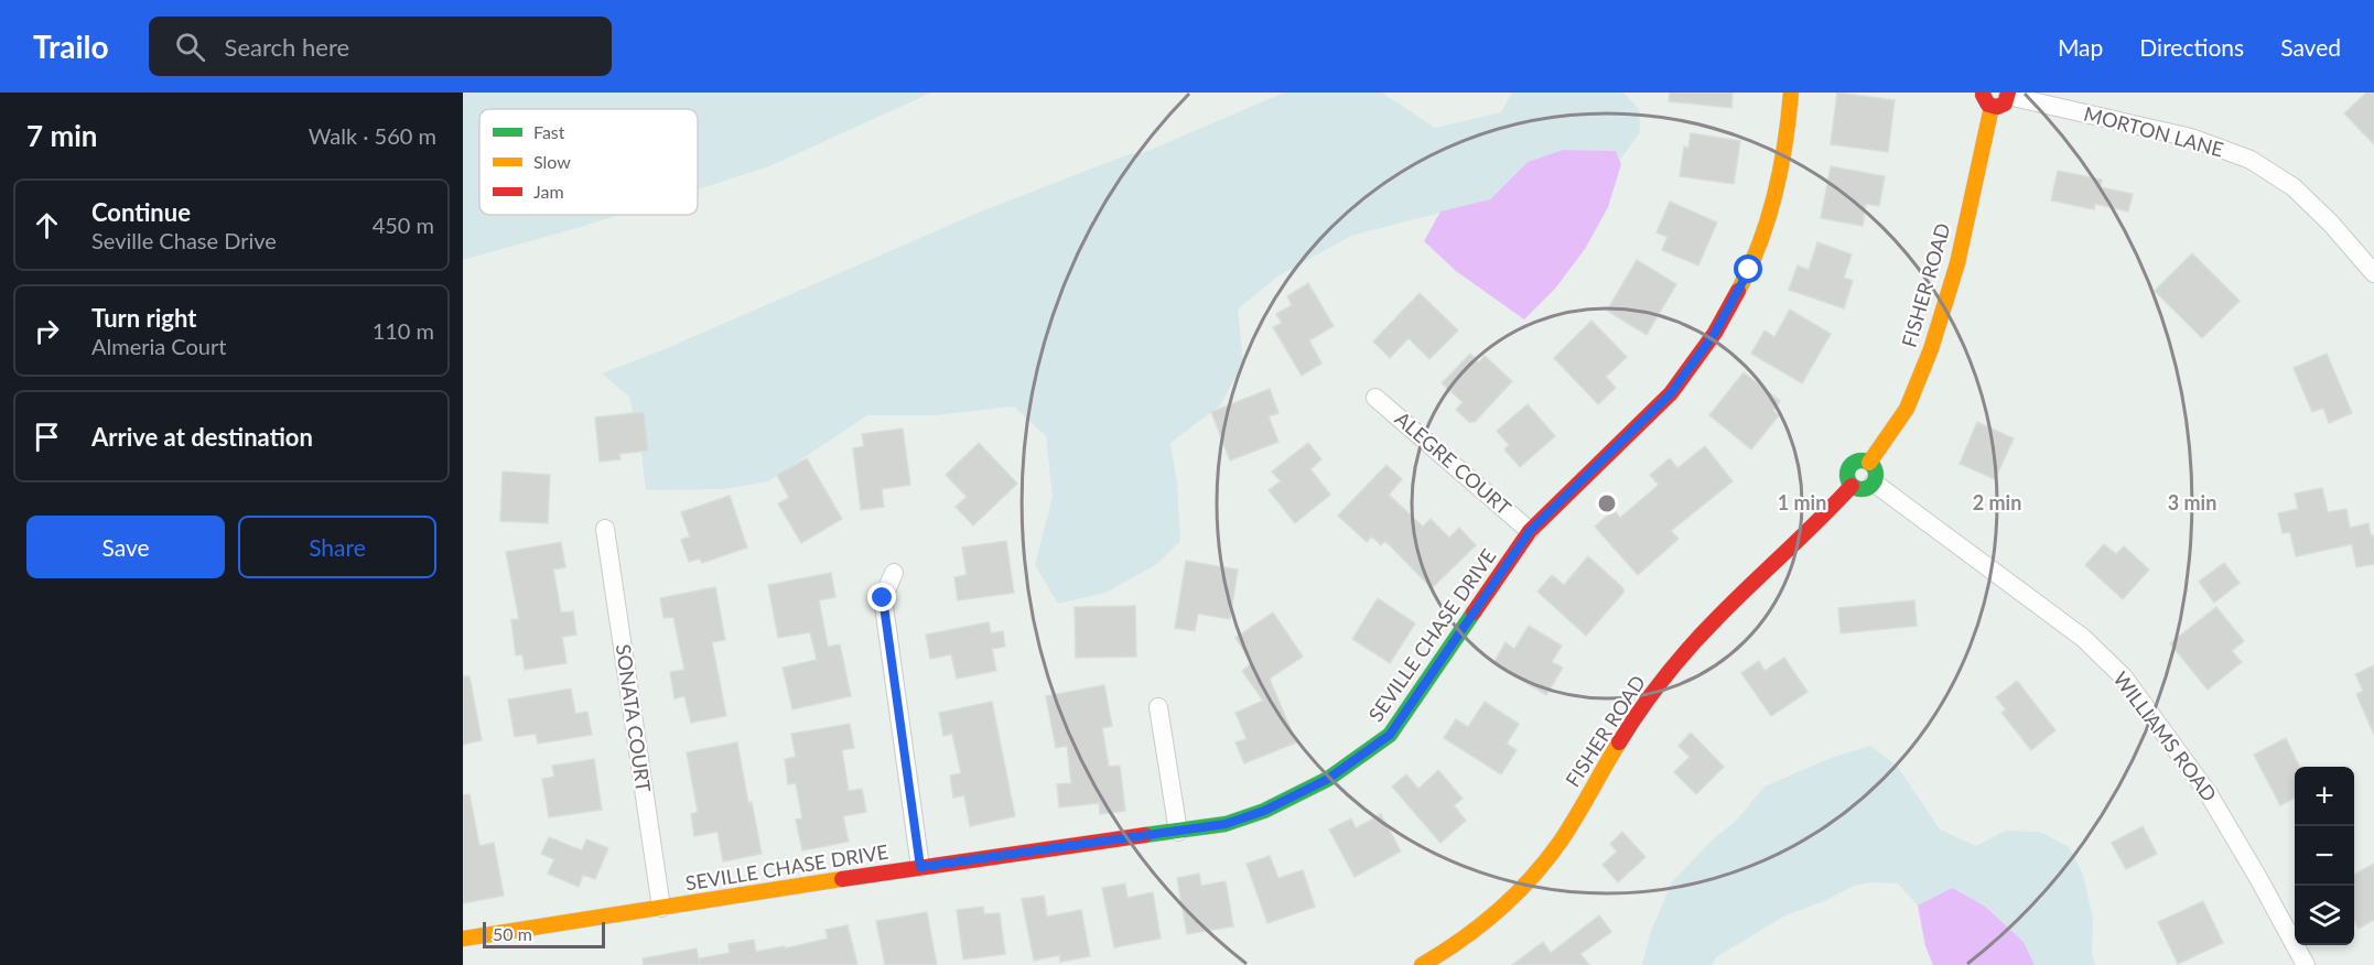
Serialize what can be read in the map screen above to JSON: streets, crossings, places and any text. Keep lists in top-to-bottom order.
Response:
{
  "streets": {
    "street": [
      "MORTON LANE",
      "FISHER ROAD",
      "ALEGRE COURT",
      "SEVILLE CHASE DRIVE",
      "SONATA COURT",
      "WILLIAMS ROAD"
    ]
  },
  "crossings": [
    ["FISHER ROAD", "WILLIAMS ROAD"],
    ["ALEGRE COURT", "SEVILLE CHASE DRIVE"],
    ["SEVILLE CHASE DRIVE", "SONATA COURT"]
  ],
  "legend": ["Fast", "Slow", "Jam"],
  "scale_bar": "50 m",
  "page": {
    "header": "Trailo",
    "search": "Search here",
    "nav": ["Map", "Directions", "Saved"],
    "heading": ["7 min", "Walk · 560 m"],
    "list": [
      ["Continue", "Seville Chase Drive", "450 m"],
      ["Turn right", "Almeria Court", "110 m"],
      "Arrive at destination"
    ],
    "buttons": ["Save", "Share"],
    "map_buttons": ["+", "−"],
    "scale": "50 m"
  },
  "rings": ["1 min", "2 min", "3 min"]
}
